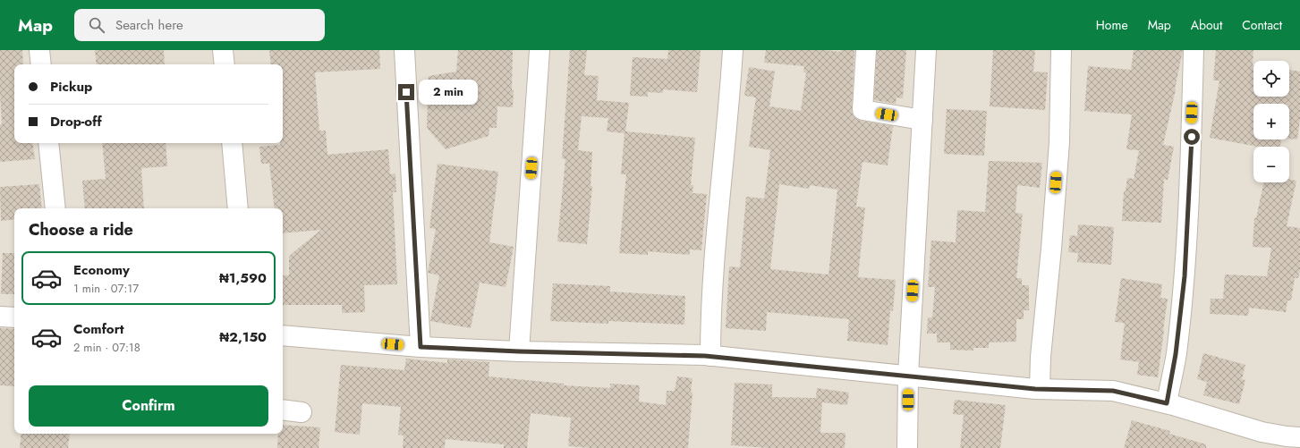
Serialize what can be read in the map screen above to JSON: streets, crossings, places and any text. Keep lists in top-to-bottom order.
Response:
{
  "page": {
    "header": "Map",
    "search": "Search here",
    "nav": [
      "Home",
      "Map",
      "About",
      "Contact"
    ],
    "map_buttons": ["+", "−"],
    "banner": ["Pickup", "Drop-off"],
    "bubble": "2 min",
    "heading": "Choose a ride",
    "list": [
      {
        "name": "Economy",
        "note": "1 min · 07:17",
        "value": "₦1,590"
      },
      {
        "name": "Comfort",
        "note": "2 min · 07:18",
        "value": "₦2,150"
      }
    ],
    "buttons": "Confirm"
  }
}
